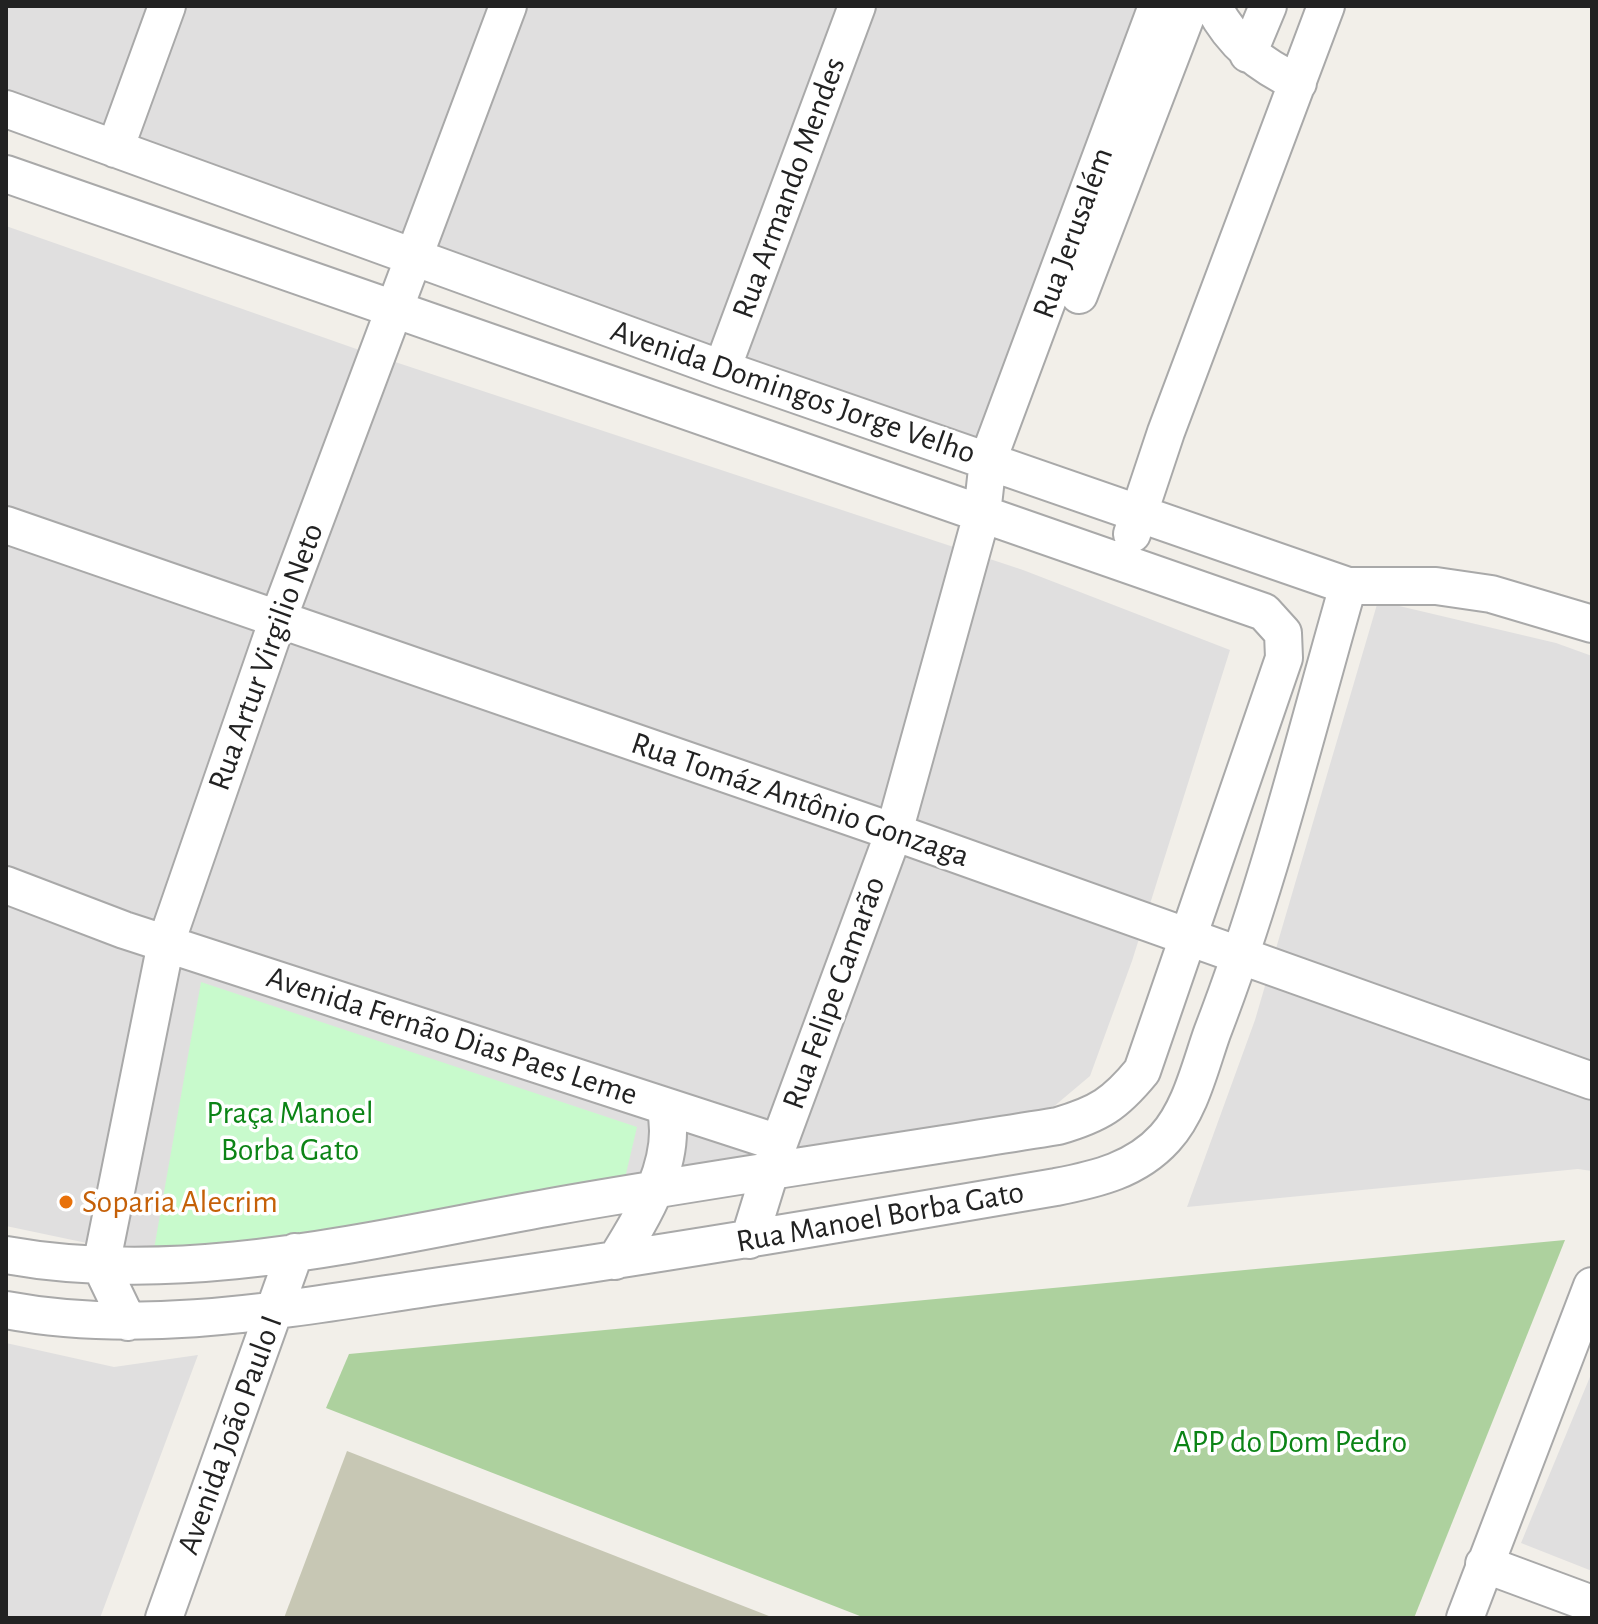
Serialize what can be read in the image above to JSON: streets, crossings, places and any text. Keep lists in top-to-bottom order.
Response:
{
  "streets": {
    "street": [
      "Rua Armando Mendes",
      "Rua Jerusalém",
      "Avenida Domingos Jorge Velho",
      "Rua Artur Virgilio Neto",
      "Rua Tomáz Antônio Gonzaga",
      "Rua Felipe Camarão",
      "Avenida Fernão Dias Paes Leme",
      "Rua Manoel Borba Gato",
      "Avenida João Paulo I"
    ]
  },
  "crossings": [
    ["Rua Armando Mendes", "Avenida Domingos Jorge Velho"],
    ["Rua Jerusalém", "Avenida Domingos Jorge Velho"],
    ["Rua Jerusalém", "Rua Felipe Camarão"],
    ["Avenida Domingos Jorge Velho", "Rua Artur Virgilio Neto"],
    ["Avenida Domingos Jorge Velho", "Rua Felipe Camarão"],
    ["Avenida Domingos Jorge Velho", "Rua Manoel Borba Gato"],
    ["Rua Artur Virgilio Neto", "Rua Tomáz Antônio Gonzaga"],
    ["Rua Artur Virgilio Neto", "Avenida Fernão Dias Paes Leme"],
    ["Rua Artur Virgilio Neto", "Rua Manoel Borba Gato"],
    ["Rua Tomáz Antônio Gonzaga", "Rua Felipe Camarão"],
    ["Rua Tomáz Antônio Gonzaga", "Rua Manoel Borba Gato"],
    ["Rua Felipe Camarão", "Avenida Fernão Dias Paes Leme"],
    ["Rua Felipe Camarão", "Rua Manoel Borba Gato"],
    ["Avenida Fernão Dias Paes Leme", "Rua Manoel Borba Gato"],
    ["Rua Manoel Borba Gato", "Avenida João Paulo I"]
  ],
  "parks": ["Praça Manoel Borba Gato", "APP do Dom Pedro"],
  "places": ["Soparia Alecrim"]
}
